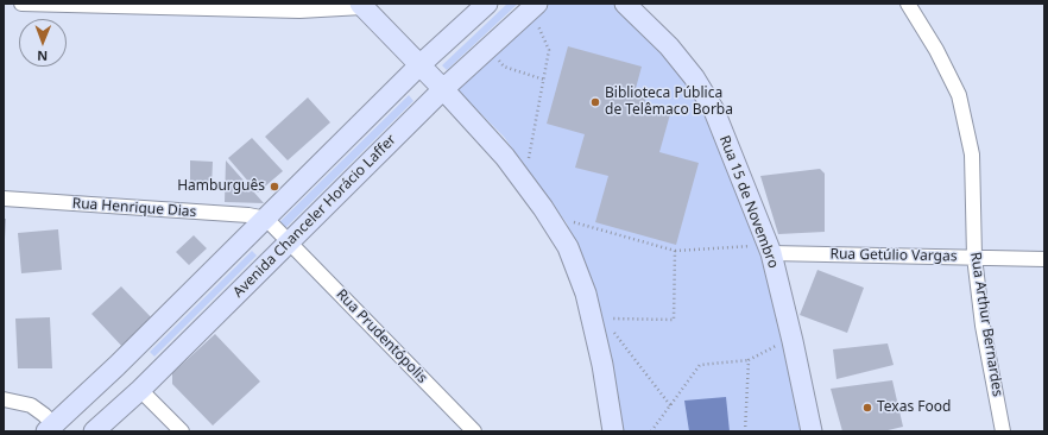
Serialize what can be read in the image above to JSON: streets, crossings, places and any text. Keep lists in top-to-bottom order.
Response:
{
  "streets": {
    "main road": ["Rua 15 de Novembro", "Avenida Chanceler Horácio Laffer"],
    "street": [
      "Rua Henrique Dias",
      "Rua Getúlio Vargas",
      "Rua Arthur Bernardes",
      "Rua Prudentópolis"
    ]
  },
  "crossings": [
    ["Rua 15 de Novembro", "Rua Getúlio Vargas"],
    ["Rua Henrique Dias", "Rua Prudentópolis"],
    ["Avenida Chanceler Horácio Laffer", "Rua Prudentópolis"],
    ["Rua Getúlio Vargas", "Rua Arthur Bernardes"]
  ],
  "places": ["Biblioteca Pública de Telêmaco Borba", "Hamburguês", "Texas Food"],
  "north": "bottom"
}
